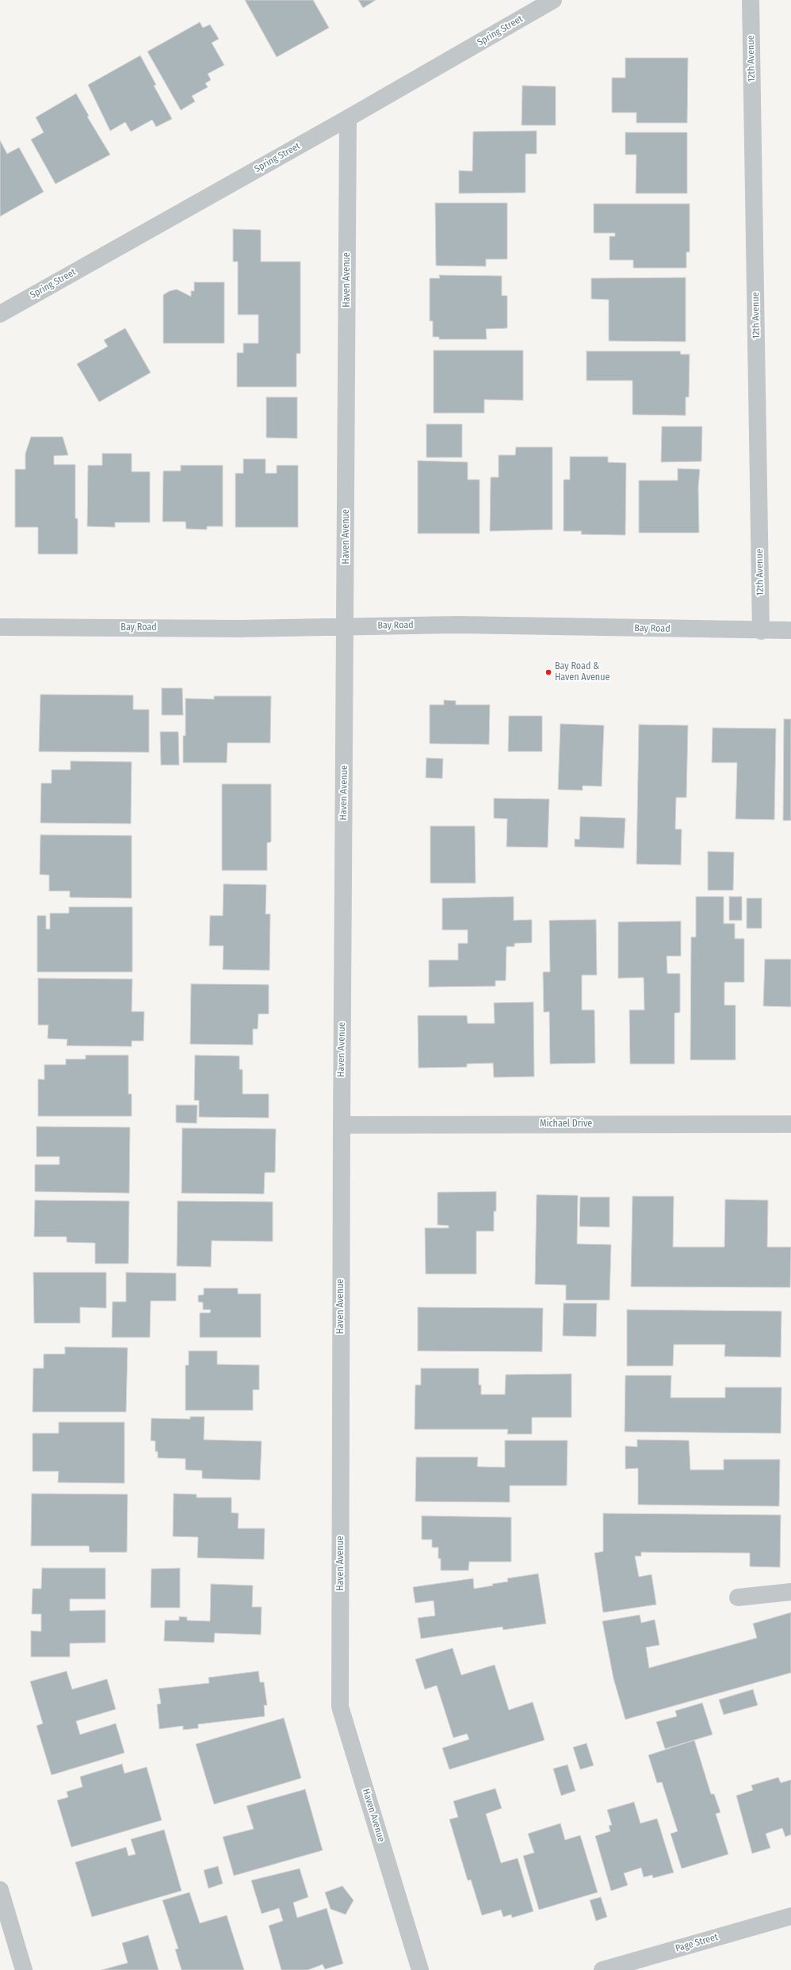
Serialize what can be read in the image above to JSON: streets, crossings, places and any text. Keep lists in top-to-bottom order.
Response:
{
  "streets": {
    "street": [
      "Spring Street",
      "12th Avenue",
      "Haven Avenue",
      "Bay Road",
      "Michael Drive",
      "Page Street"
    ]
  },
  "crossings": [
    ["Spring Street", "Haven Avenue"],
    ["12th Avenue", "Bay Road"],
    ["Haven Avenue", "Bay Road"],
    ["Haven Avenue", "Michael Drive"]
  ],
  "places": ["Bay Road & Haven Avenue"]
}
